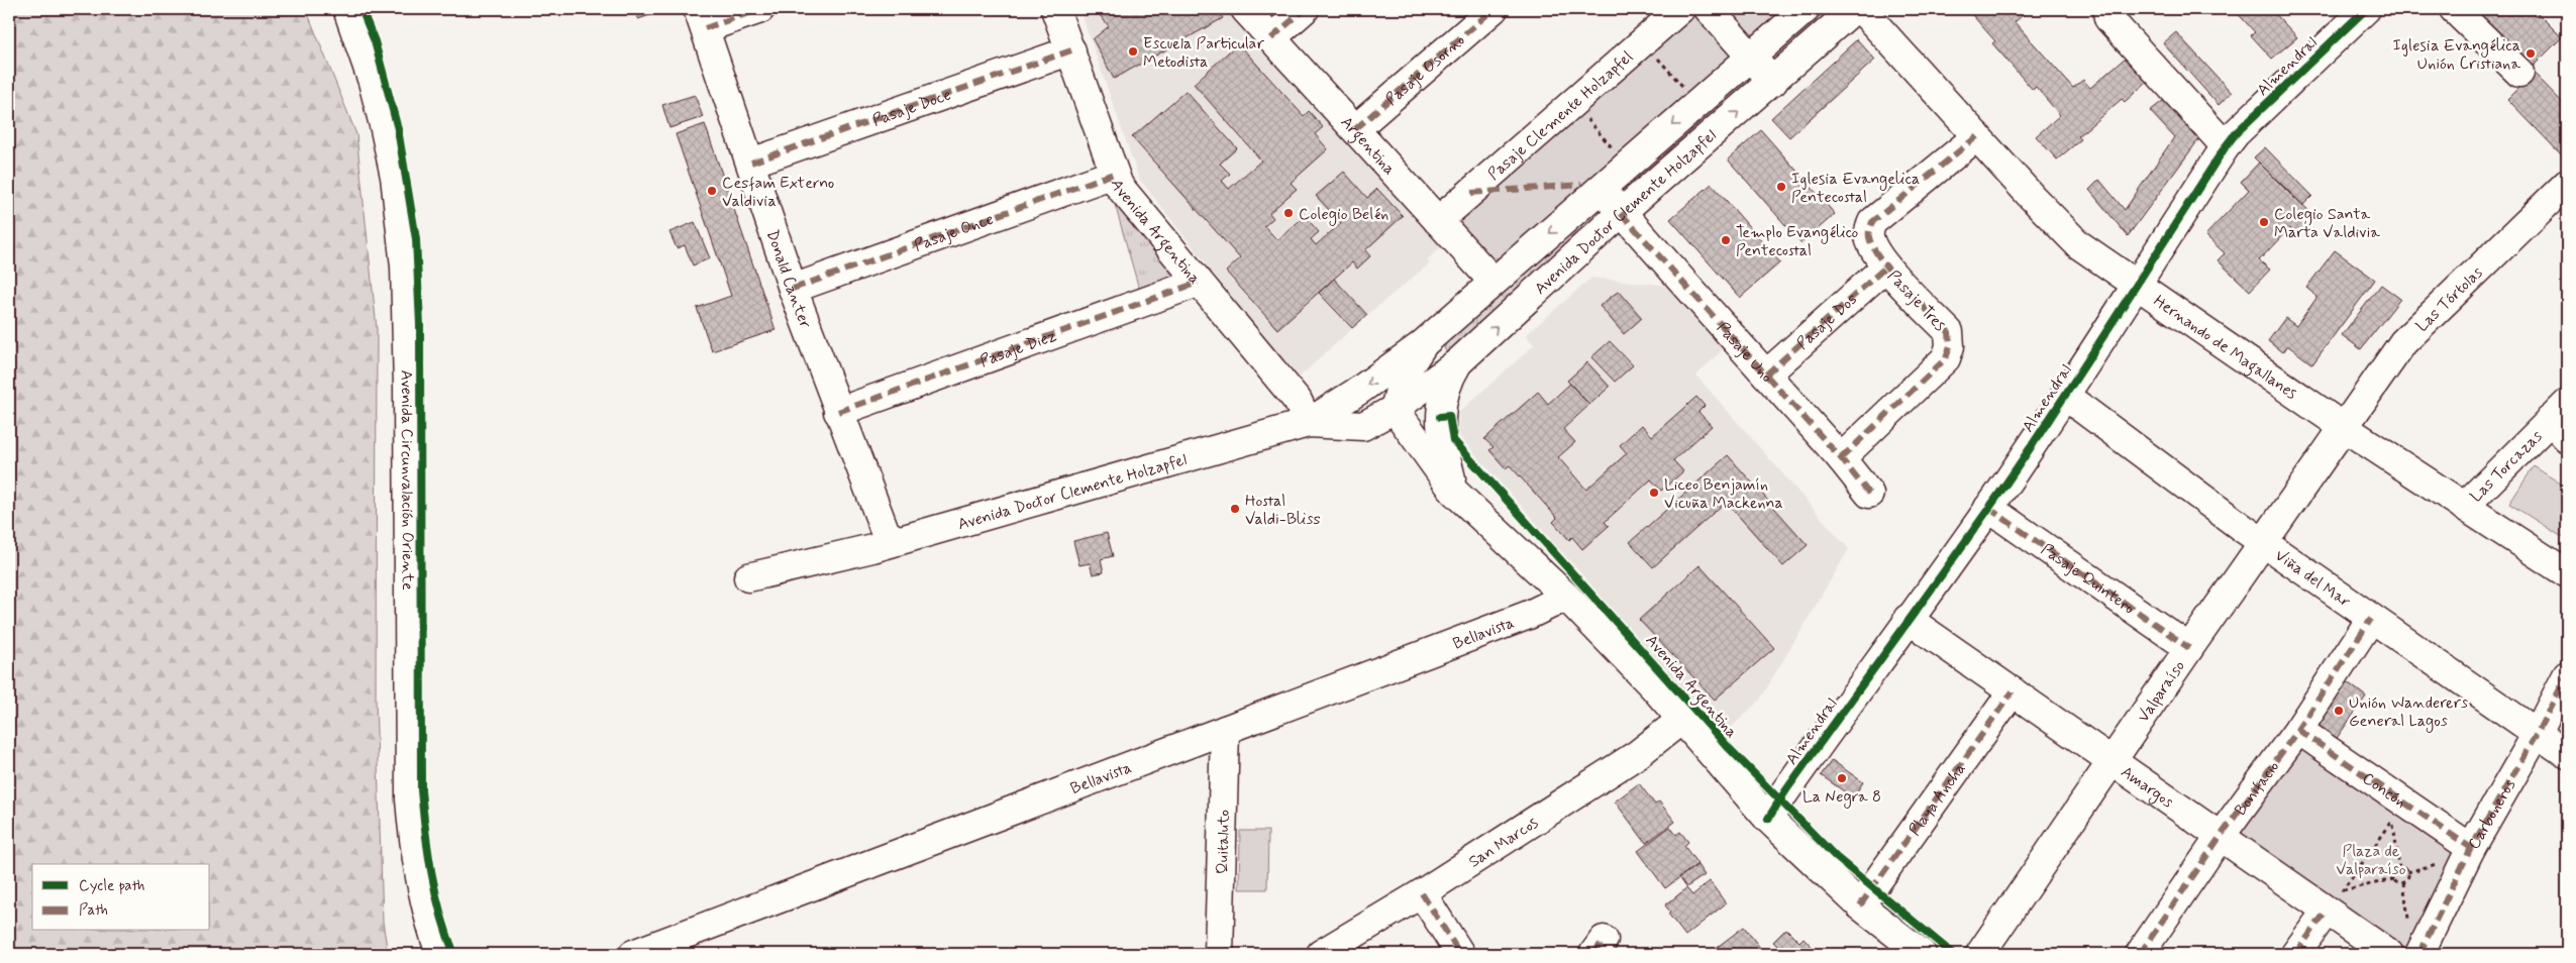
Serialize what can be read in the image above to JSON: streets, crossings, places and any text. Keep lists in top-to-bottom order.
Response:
{
  "streets": {
    "street": [
      "Almendral",
      "Pasaje Osorno",
      "Pasaje Doce",
      "Pasaje Clemente Holzapfel",
      "Argentina",
      "Avenida Doctor Clemente Holzapfel",
      "Avenida Argentina",
      "Pasaje Once",
      "Donald Canter",
      "Las Tórtolas",
      "Pasaje Tres",
      "Pasaje Dos",
      "Hernando de Magallanes",
      "Pasaje Diez",
      "Pasaje Uno",
      "Las Torcazas",
      "Avenida Circunvalación Oriente",
      "Pasaje Quintero",
      "Viña del Mar",
      "Bellavista",
      "Valparaíso",
      "Amargos",
      "Bonifacio",
      "Concón",
      "Playa Ancha",
      "Carboneros",
      "San Marcos",
      "Quitaluto"
    ]
  },
  "crossings": [
    ["Almendral", "Avenida Argentina"],
    ["Almendral", "Hernando de Magallanes"],
    ["Almendral", "Pasaje Quintero"],
    ["Almendral", "Viña del Mar"],
    ["Almendral", "Amargos"],
    ["Pasaje Osorno", "Argentina"],
    ["Pasaje Doce", "Avenida Argentina"],
    ["Pasaje Doce", "Donald Canter"],
    ["Pasaje Clemente Holzapfel", "Argentina"],
    ["Argentina", "Avenida Doctor Clemente Holzapfel"],
    ["Avenida Doctor Clemente Holzapfel", "Avenida Argentina"],
    ["Avenida Doctor Clemente Holzapfel", "Donald Canter"],
    ["Avenida Doctor Clemente Holzapfel", "Pasaje Uno"],
    ["Avenida Argentina", "Pasaje Once"],
    ["Avenida Argentina", "Pasaje Diez"],
    ["Avenida Argentina", "Bellavista"],
    ["Avenida Argentina", "Playa Ancha"],
    ["Avenida Argentina", "San Marcos"],
    ["Pasaje Once", "Donald Canter"],
    ["Donald Canter", "Pasaje Diez"],
    ["Las Tórtolas", "Hernando de Magallanes"],
    ["Las Tórtolas", "Valparaíso"],
    ["Pasaje Tres", "Pasaje Dos"],
    ["Pasaje Tres", "Hernando de Magallanes"],
    ["Pasaje Tres", "Pasaje Uno"],
    ["Pasaje Dos", "Pasaje Uno"],
    ["Hernando de Magallanes", "Las Torcazas"],
    ["Hernando de Magallanes", "Valparaíso"],
    ["Pasaje Quintero", "Valparaíso"],
    ["Viña del Mar", "Valparaíso"],
    ["Viña del Mar", "Bonifacio"],
    ["Viña del Mar", "Carboneros"],
    ["Bellavista", "Quitaluto"],
    ["Valparaíso", "Amargos"],
    ["Amargos", "Bonifacio"],
    ["Amargos", "Playa Ancha"],
    ["Bonifacio", "Concón"],
    ["Concón", "Carboneros"]
  ],
  "parks": ["Plaza de Valparaíso"],
  "places": [
    "Escuela Particular Metodista",
    "Iglesia Evangélica Unión Cristiana",
    "Iglesia Evangelica Pentecostal",
    "Cesfam Externo Valdivia",
    "Colegio Belén",
    "Colegio Santa Marta Valdivia",
    "Templo Evangélico Pentecostal",
    "Liceo Benjamín Vicuña Mackenna",
    "Hostal Valdi-Bliss",
    "Unión Wanderers General Lagos",
    "La Negra 8"
  ],
  "legend": ["Cycle path", "Path"]
}
